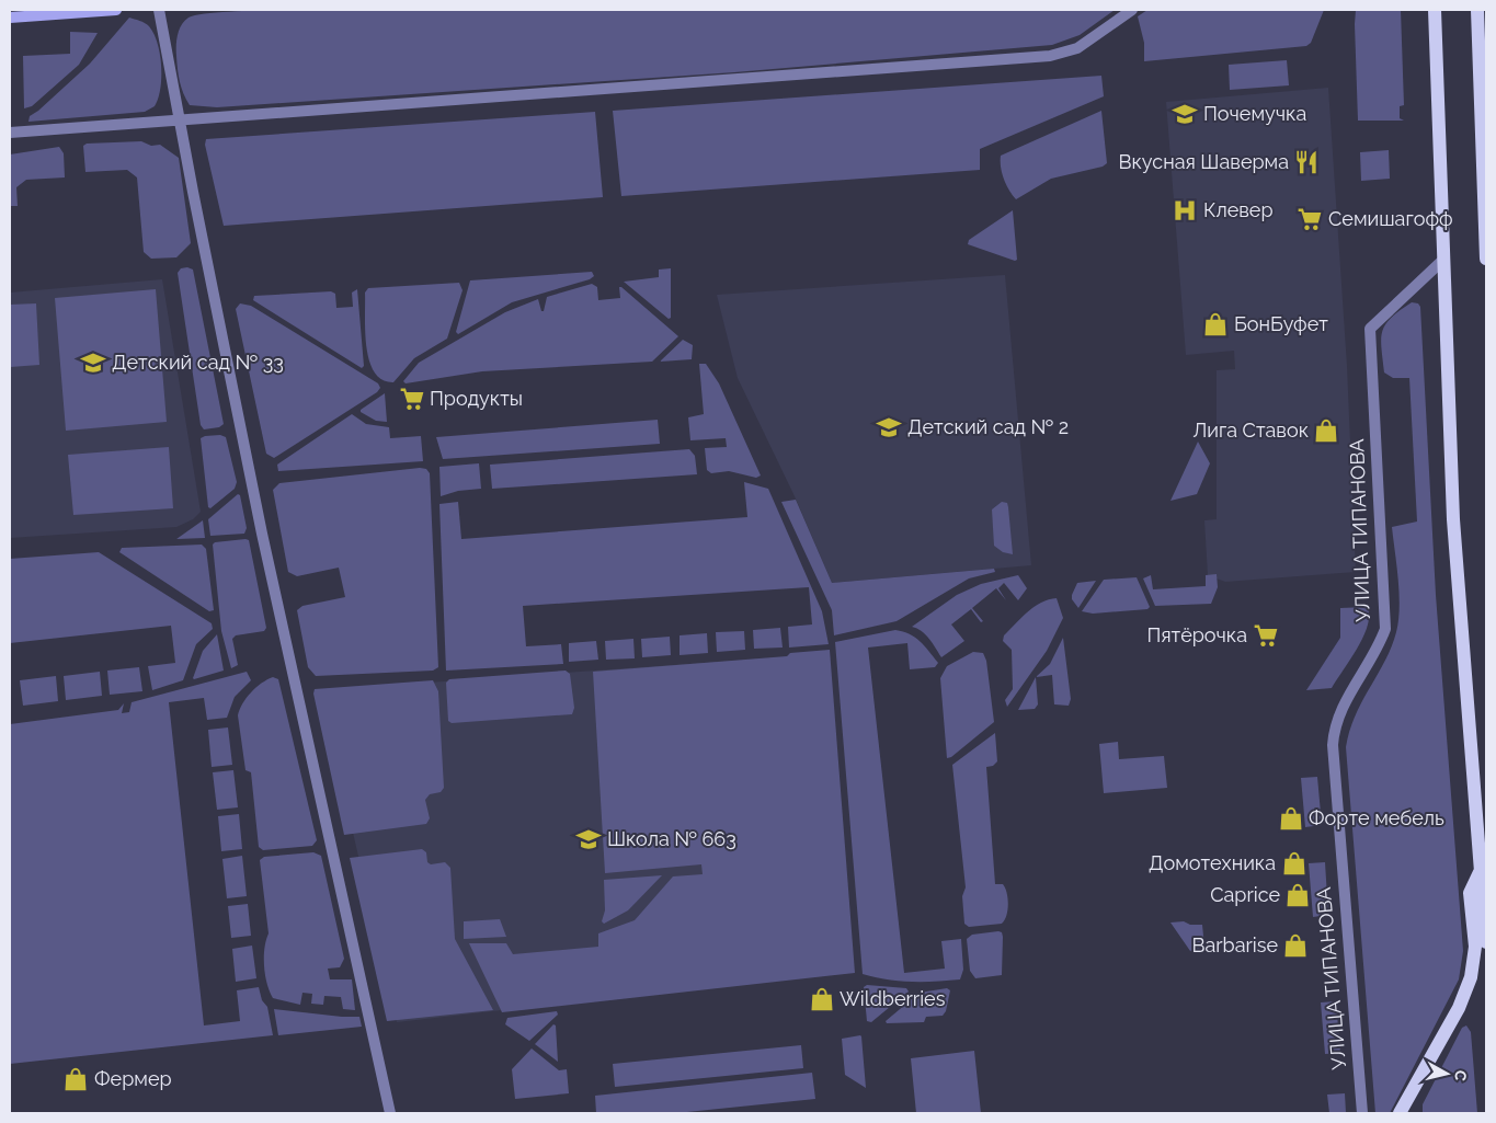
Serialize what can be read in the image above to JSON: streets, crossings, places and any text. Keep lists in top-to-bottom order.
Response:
{
  "streets": {
    "street": ["УЛИЦА ТИПАНОВА"]
  },
  "places": {
    "school or university": [
      "Почемучка",
      "Детский сад № 33",
      "Детский сад № 2",
      "Школа № 663"
    ],
    "restaurant": ["Вкусная Шаверма"],
    "hospital": ["Клевер"],
    "supermarket": ["Семишагофф", "Продукты", "Пятёрочка"],
    "shop": [
      "БонБуфет",
      "Лига Ставок",
      "Форте мебель",
      "Домотехника",
      "Caprice",
      "Barbarise",
      "Wildberries",
      "Фермер"
    ]
  },
  "north": "right"
}
